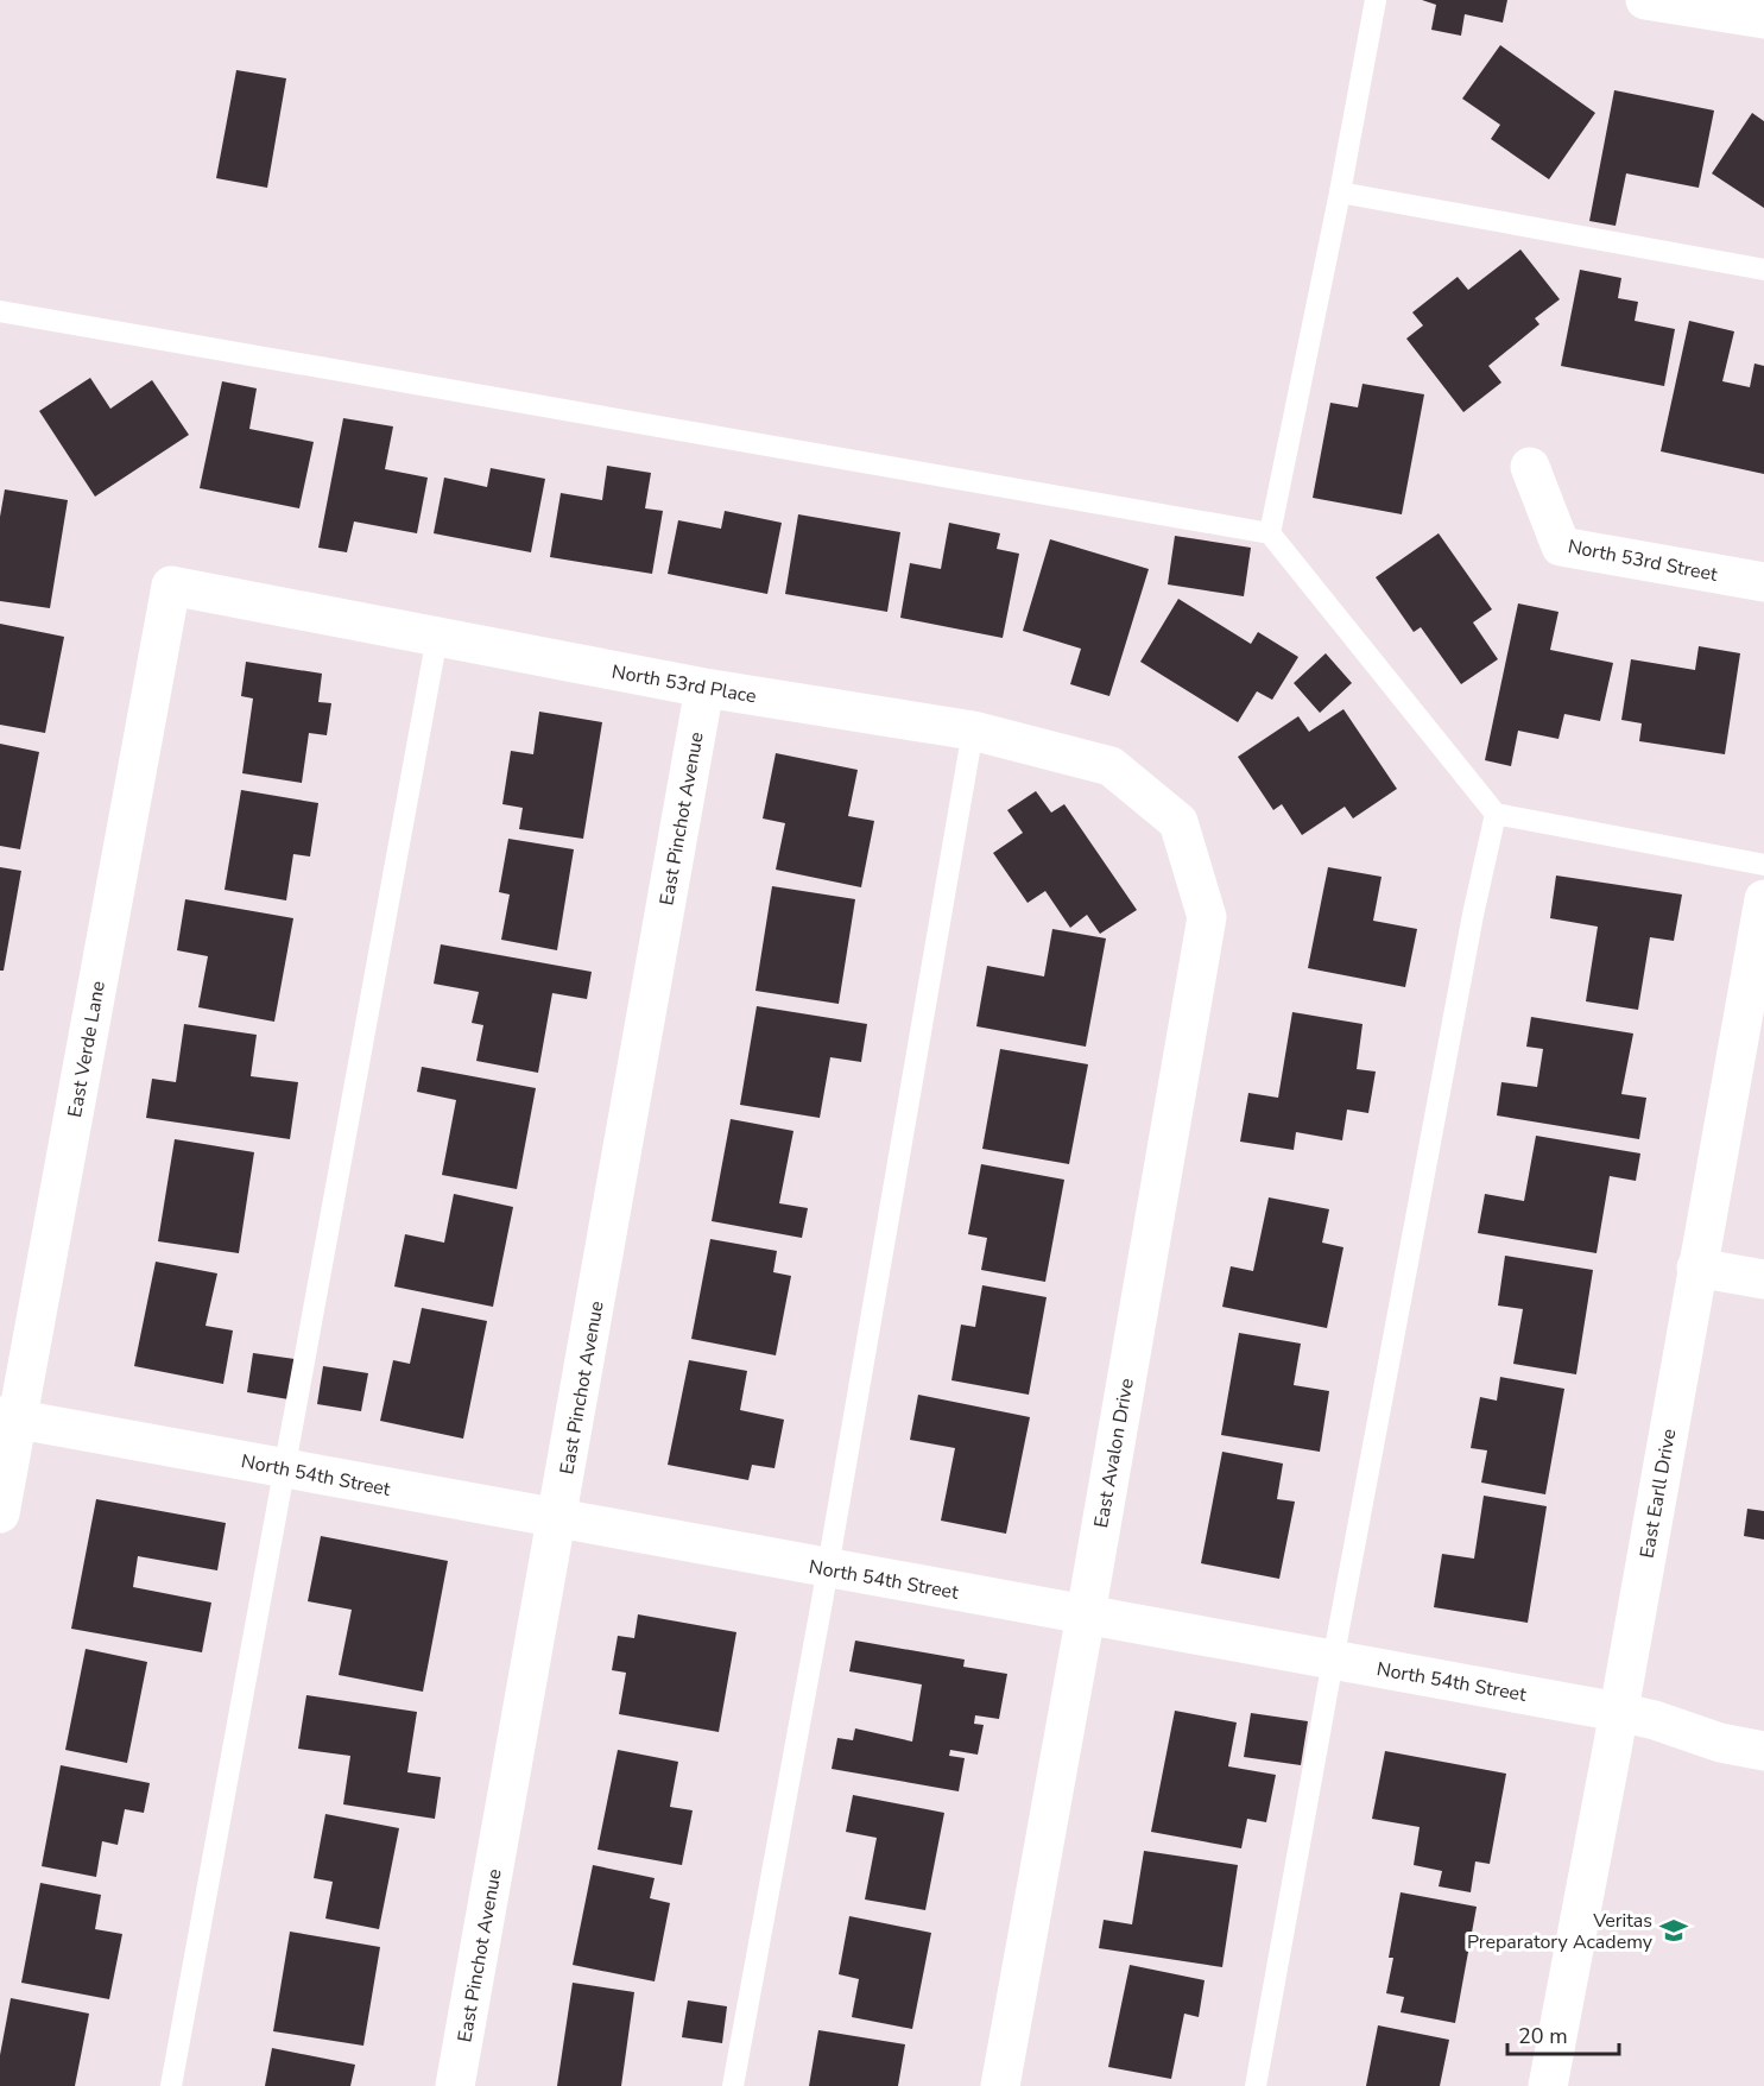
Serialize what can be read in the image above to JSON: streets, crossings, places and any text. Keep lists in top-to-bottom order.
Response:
{
  "streets": {
    "street": [
      "North 53rd Street",
      "North 53rd Place",
      "East Pinchot Avenue",
      "East Verde Lane",
      "East Avalon Drive",
      "North 54th Street",
      "East Earll Drive"
    ]
  },
  "crossings": [
    ["North 53rd Place", "East Pinchot Avenue"],
    ["North 53rd Place", "East Verde Lane"],
    ["North 53rd Place", "East Avalon Drive"],
    ["East Pinchot Avenue", "North 54th Street"],
    ["East Verde Lane", "North 54th Street"],
    ["East Avalon Drive", "North 54th Street"],
    ["North 54th Street", "East Earll Drive"]
  ],
  "places": {
    "school or university": ["Veritas Preparatory Academy"]
  },
  "scale_bar": "20 m"
}
